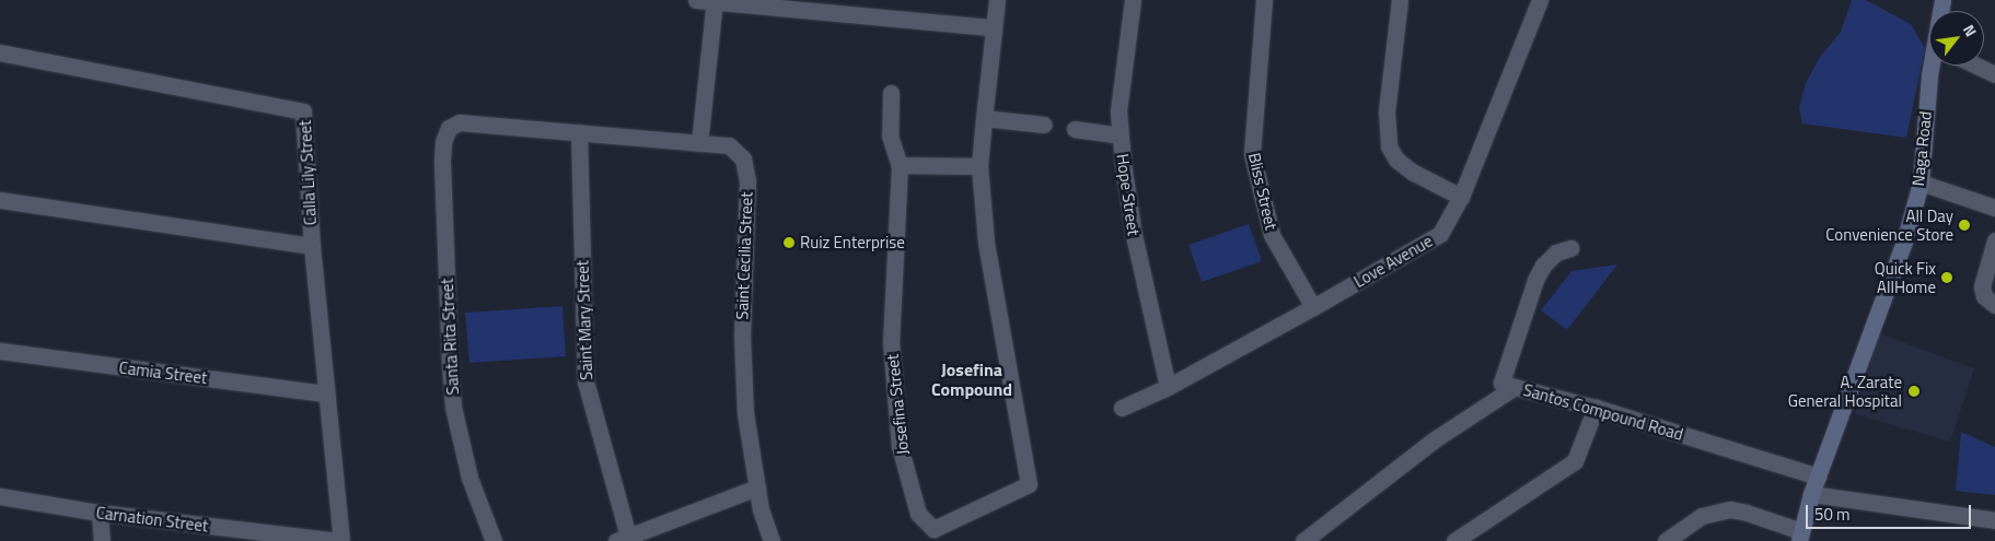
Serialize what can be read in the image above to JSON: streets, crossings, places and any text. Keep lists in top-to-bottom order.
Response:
{
  "streets": {
    "main road": ["Naga Road"],
    "street": [
      "Calla Lily Street",
      "Bliss Street",
      "Hope Street",
      "Saint Cecilia Street",
      "Love Avenue",
      "Saint Mary Street",
      "Santa Rita Street",
      "Camia Street",
      "Josefina Street",
      "Santos Compound Road",
      "Carnation Street"
    ]
  },
  "crossings": [
    ["Naga Road", "Santos Compound Road"],
    ["Calla Lily Street", "Camia Street"],
    ["Calla Lily Street", "Carnation Street"],
    ["Bliss Street", "Love Avenue"],
    ["Hope Street", "Love Avenue"],
    ["Saint Cecilia Street", "Saint Mary Street"],
    ["Saint Cecilia Street", "Santa Rita Street"]
  ],
  "districts": ["Josefina Compound"],
  "places": [
    "All Day Convenience Store",
    "Ruiz Enterprise",
    "Quick Fix AllHome",
    "A. Zarate General Hospital"
  ],
  "scale_bar": "50 m",
  "north": "top right"
}
